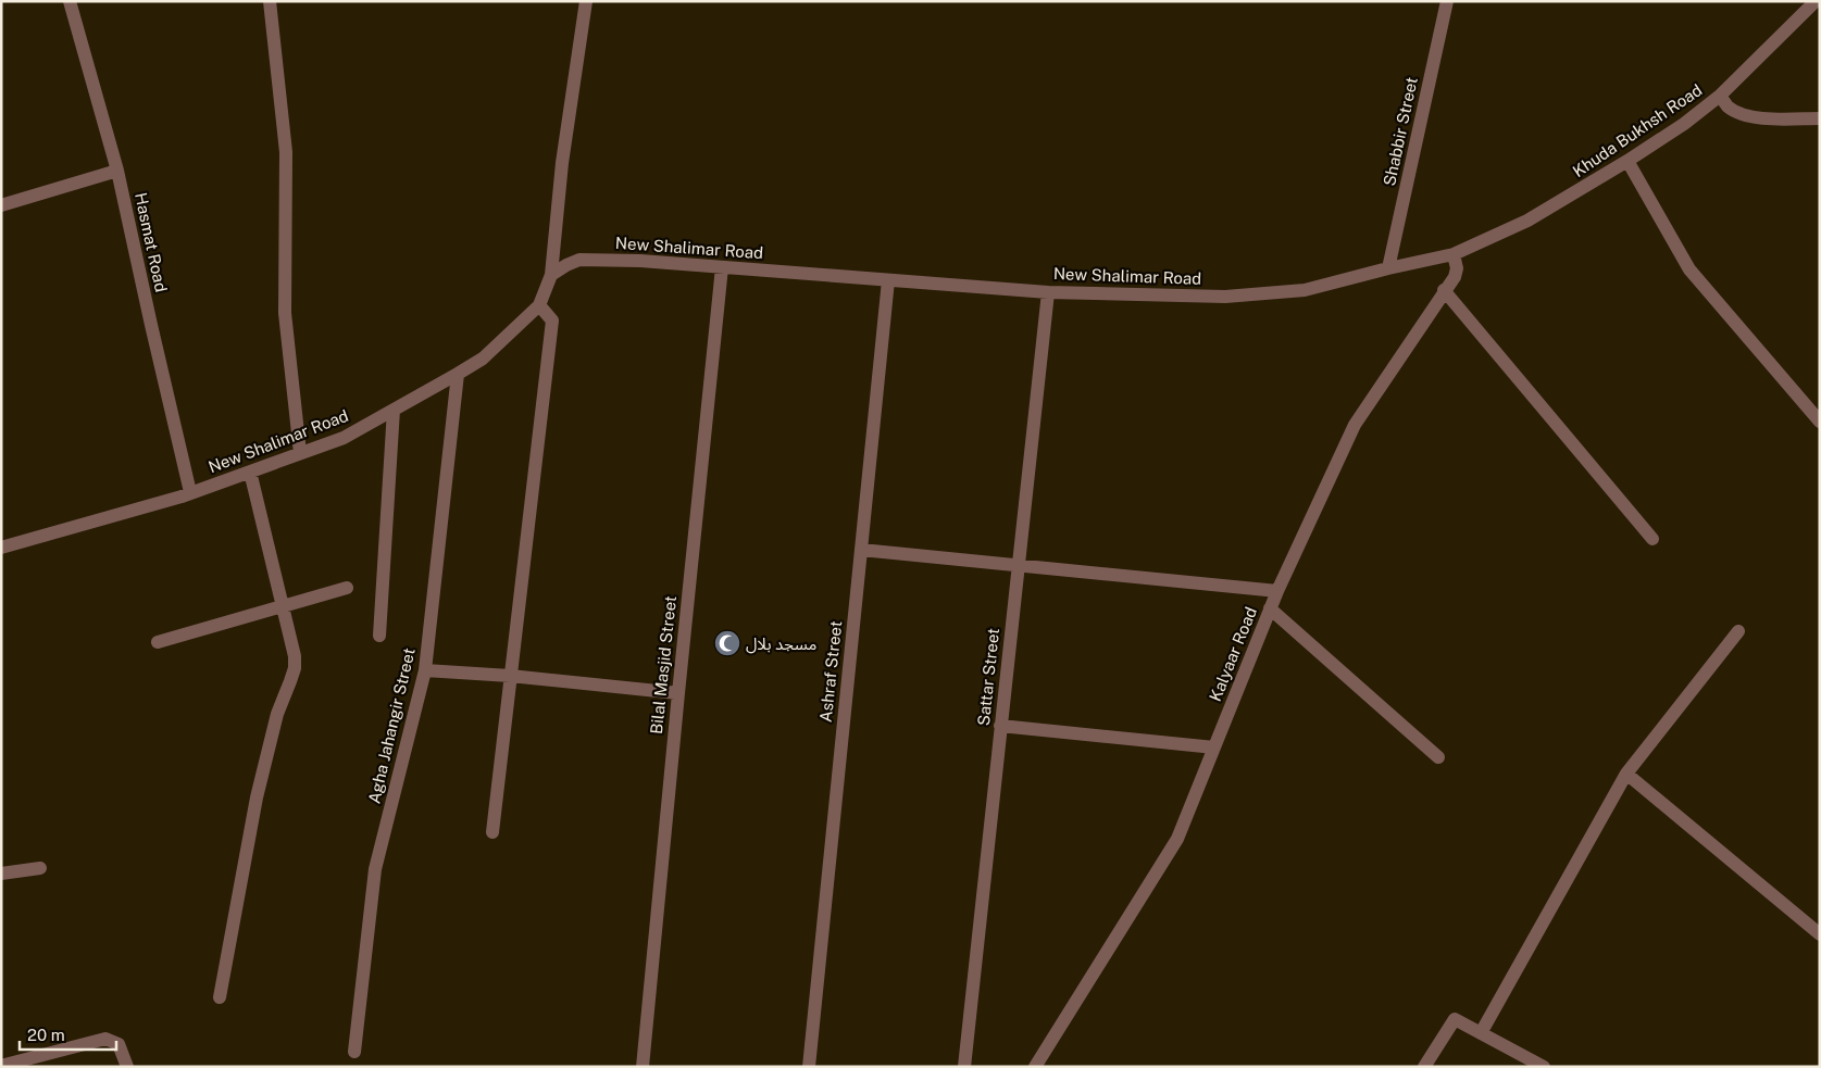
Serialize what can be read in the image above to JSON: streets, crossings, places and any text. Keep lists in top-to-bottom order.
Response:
{
  "streets": {
    "street": [
      "Khuda Bukhsh Road",
      "Shabbir Street",
      "Hasmat Road",
      "New Shalimar Road",
      "Kalyaar Road",
      "Bilal Masjid Street",
      "Ashraf Street",
      "Sattar Street",
      "Agha Jahangir Street"
    ]
  },
  "crossings": [
    ["Khuda Bukhsh Road", "New Shalimar Road"],
    ["Khuda Bukhsh Road", "Kalyaar Road"],
    ["Shabbir Street", "New Shalimar Road"],
    ["Hasmat Road", "New Shalimar Road"],
    ["New Shalimar Road", "Kalyaar Road"],
    ["New Shalimar Road", "Bilal Masjid Street"],
    ["New Shalimar Road", "Ashraf Street"],
    ["New Shalimar Road", "Sattar Street"],
    ["New Shalimar Road", "Agha Jahangir Street"]
  ],
  "places": {
    "mosque": ["مسجد بلال"]
  },
  "scale_bar": "20 m"
}
